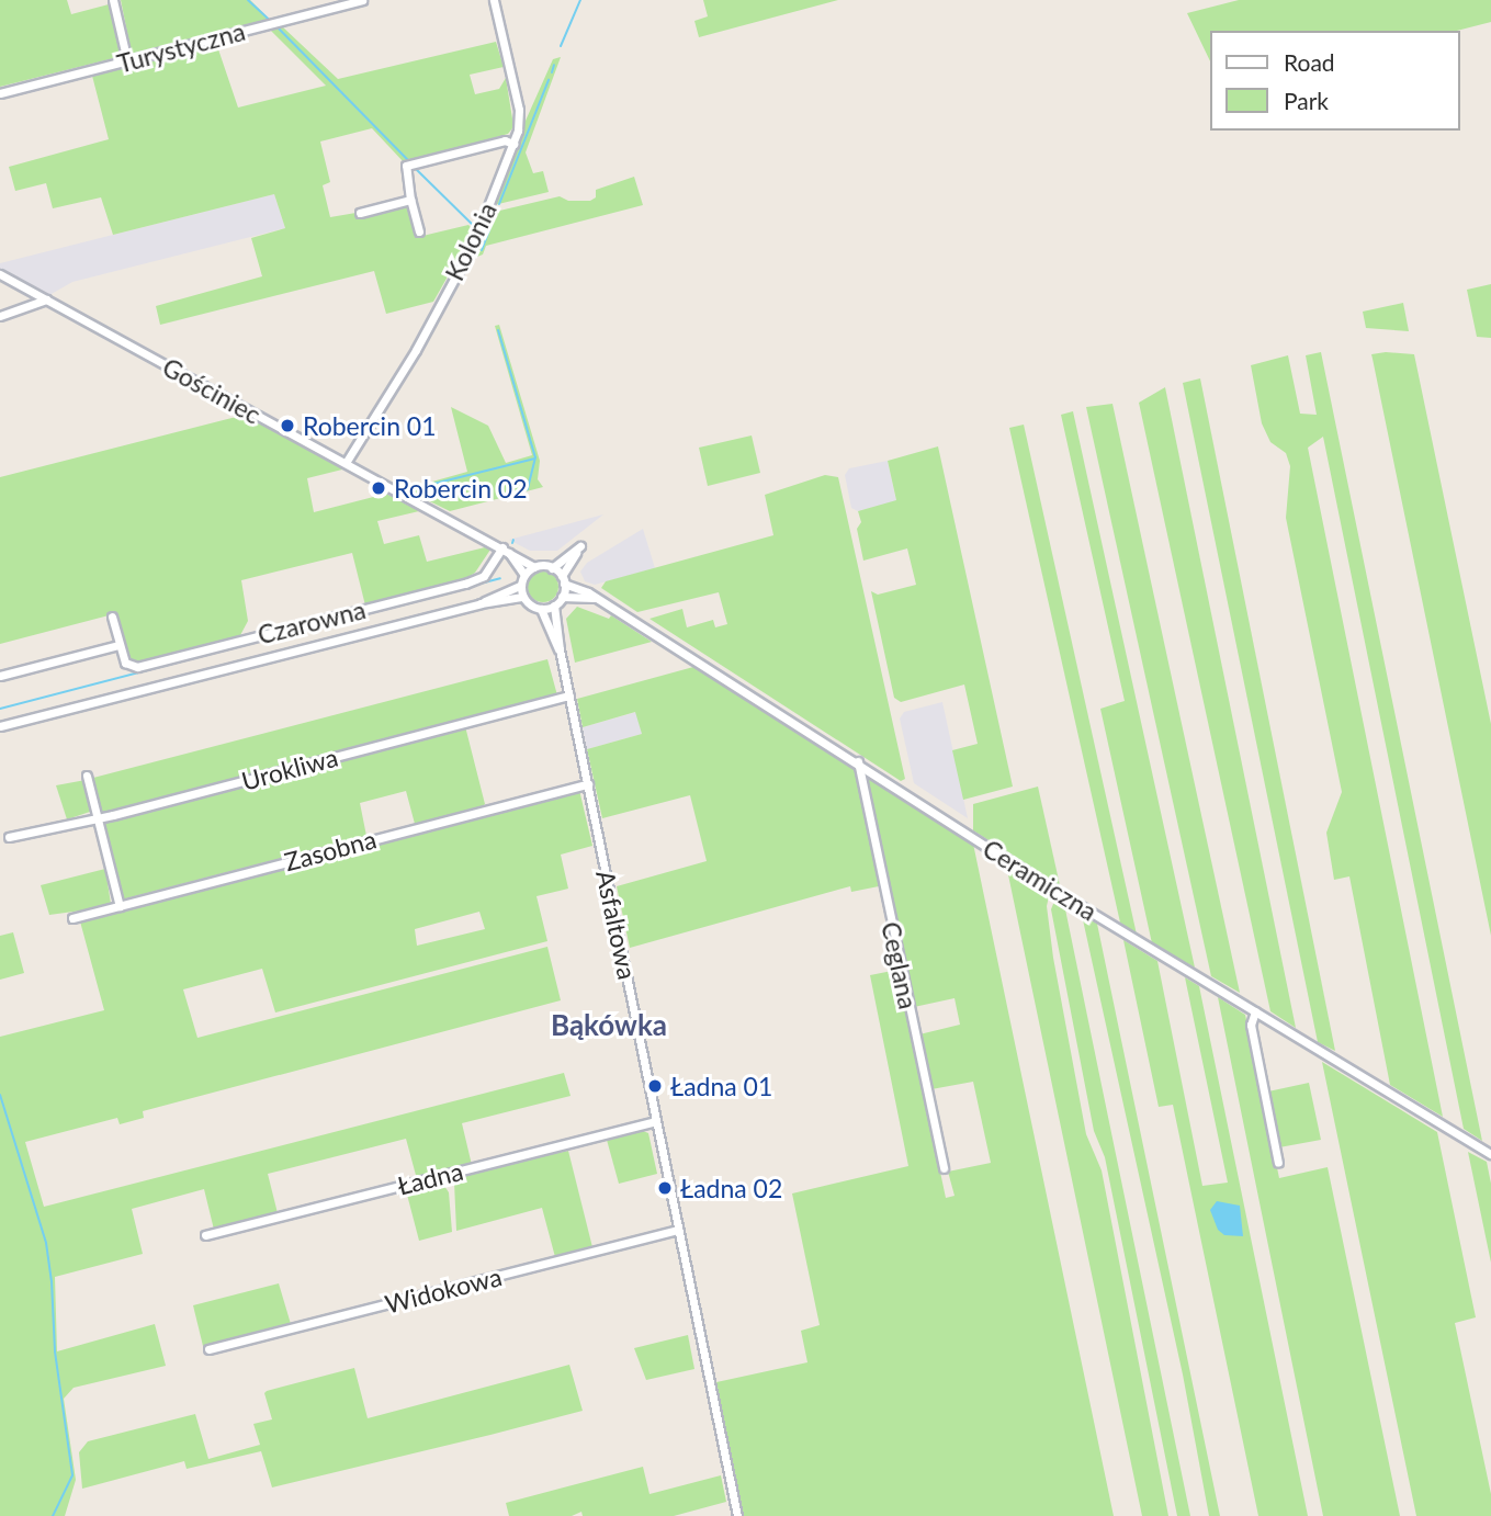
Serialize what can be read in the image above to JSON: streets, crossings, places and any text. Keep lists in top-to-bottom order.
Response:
{
  "streets": {
    "street": [
      "Turystyczna",
      "Kolonia",
      "Gościniec",
      "Czarowna",
      "Urokliwa",
      "Zasobna",
      "Ceramiczna",
      "Asfaltowa",
      "Ceglana",
      "Ładna",
      "Widokowa"
    ]
  },
  "crossings": [
    ["Kolonia", "Gościniec"],
    ["Gościniec", "Czarowna"],
    ["Gościniec", "Ceramiczna"],
    ["Gościniec", "Asfaltowa"],
    ["Urokliwa", "Asfaltowa"],
    ["Zasobna", "Asfaltowa"],
    ["Ceramiczna", "Asfaltowa"],
    ["Ceramiczna", "Ceglana"],
    ["Asfaltowa", "Ładna"],
    ["Asfaltowa", "Widokowa"]
  ],
  "districts": ["Bąkówka"],
  "places": [
    "Robercin 01",
    "Robercin 02",
    "Ładna 01",
    "Ładna 02"
  ],
  "legend": ["Road", "Park"]
}
